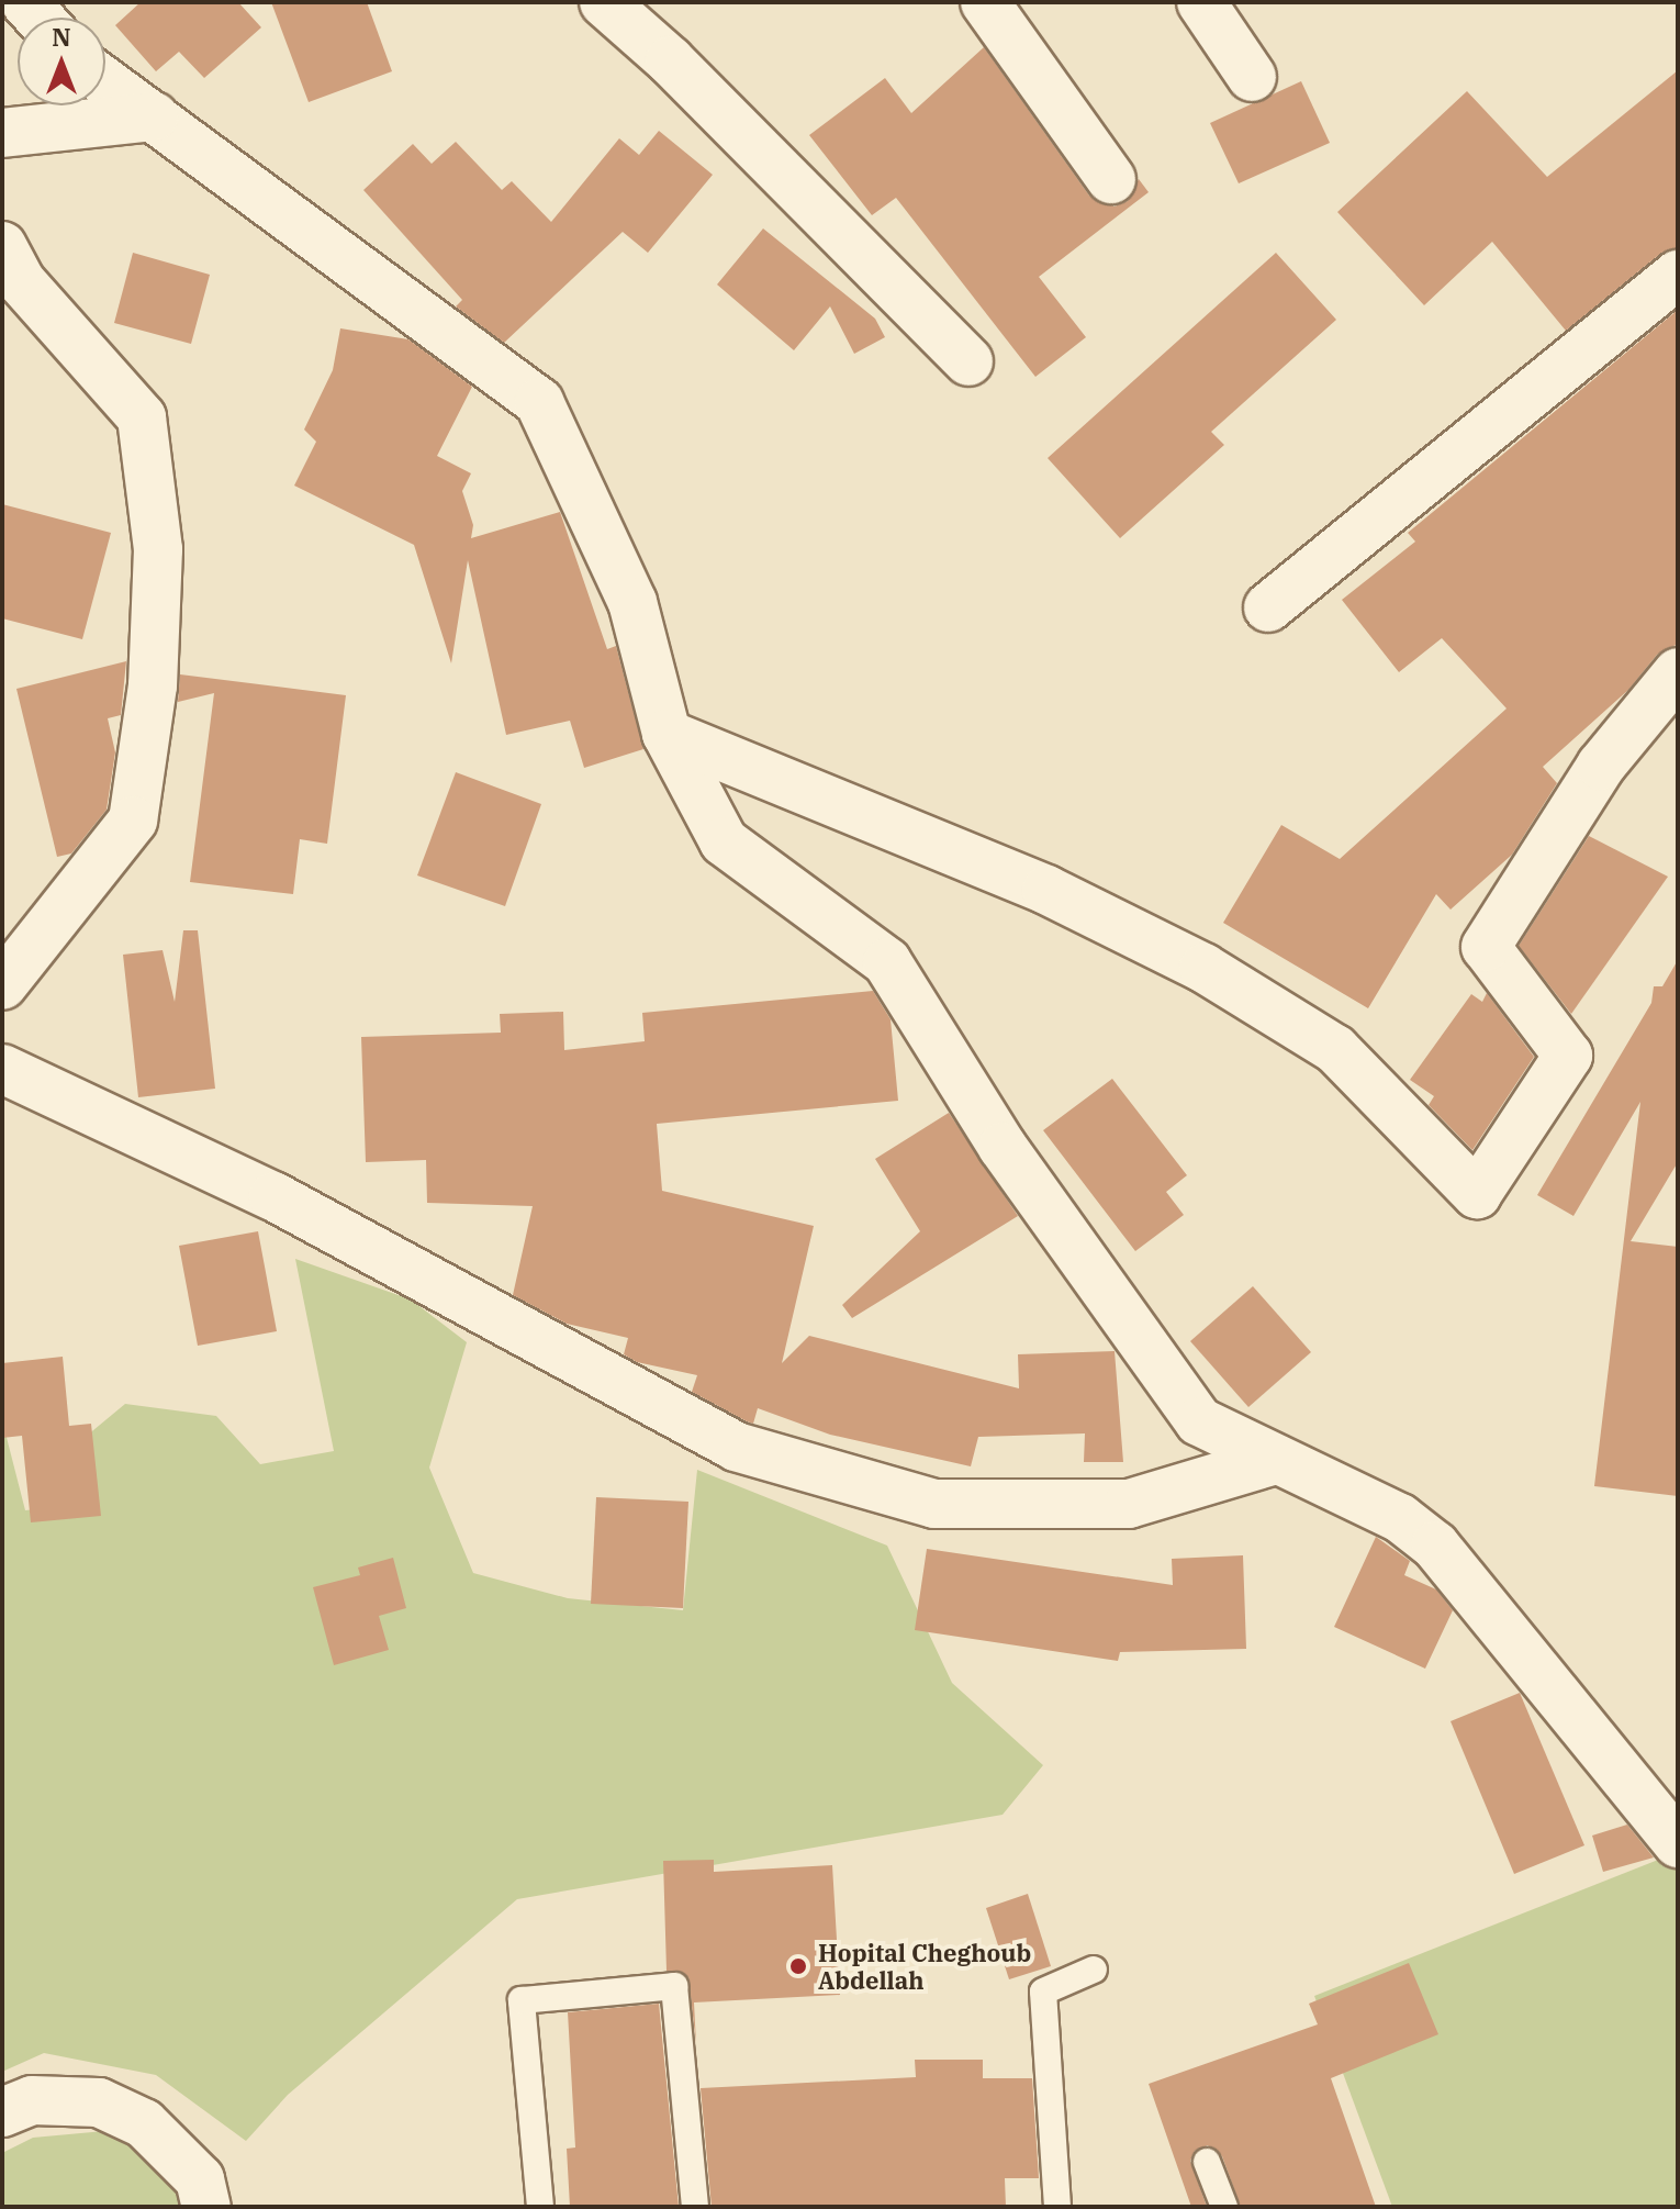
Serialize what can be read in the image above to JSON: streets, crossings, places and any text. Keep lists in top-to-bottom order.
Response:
{
  "places": ["Hopital Cheghoub Abdellah"],
  "north": "top"
}
